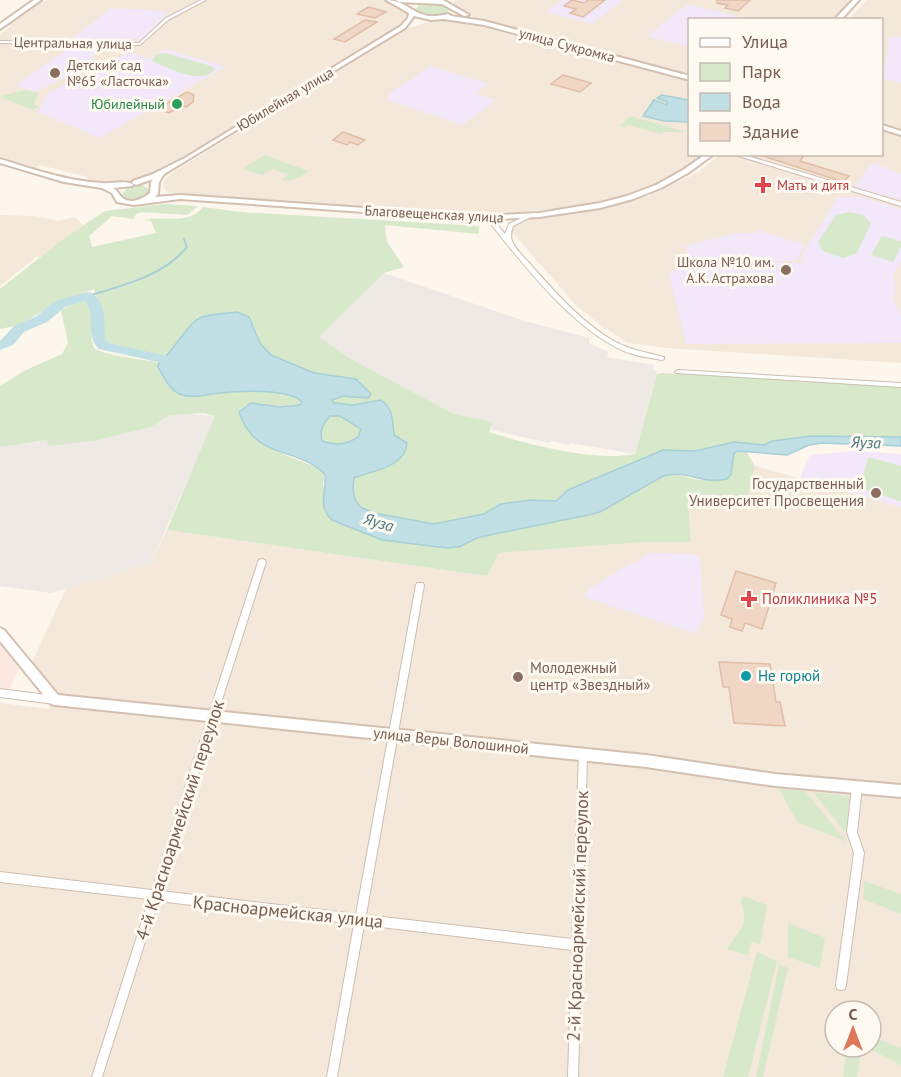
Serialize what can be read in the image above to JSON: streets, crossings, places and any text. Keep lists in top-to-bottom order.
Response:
{
  "streets": {
    "street": [
      "Центральная улица",
      "улица Сукромка",
      "Юбилейная улица",
      "Благовещенская улица",
      "улица Веры Волошиной",
      "4-й Красноармейский переулок",
      "Красноармейская улица",
      "2-й Красноармейский переулок"
    ]
  },
  "crossings": [
    ["улица Сукромка", "Юбилейная улица"],
    ["улица Веры Волошиной", "4-й Красноармейский переулок"],
    ["улица Веры Волошиной", "2-й Красноармейский переулок"],
    ["4-й Красноармейский переулок", "Красноармейская улица"],
    ["Красноармейская улица", "2-й Красноармейский переулок"]
  ],
  "water": ["Яуза"],
  "places": {
    "other": [
      "Детский сад №65 «Ласточка»",
      "Юбилейный",
      "Школа №10 им. А.К. Астрахова",
      "Государственный Университет Просвещения",
      "Не горюй",
      "Молодежный центр «Звездный»"
    ],
    "health": ["Мать и дитя", "Поликлиника №5"]
  },
  "legend": [
    "Улица",
    "Парк",
    "Вода",
    "Здание"
  ],
  "north": "top"
}
